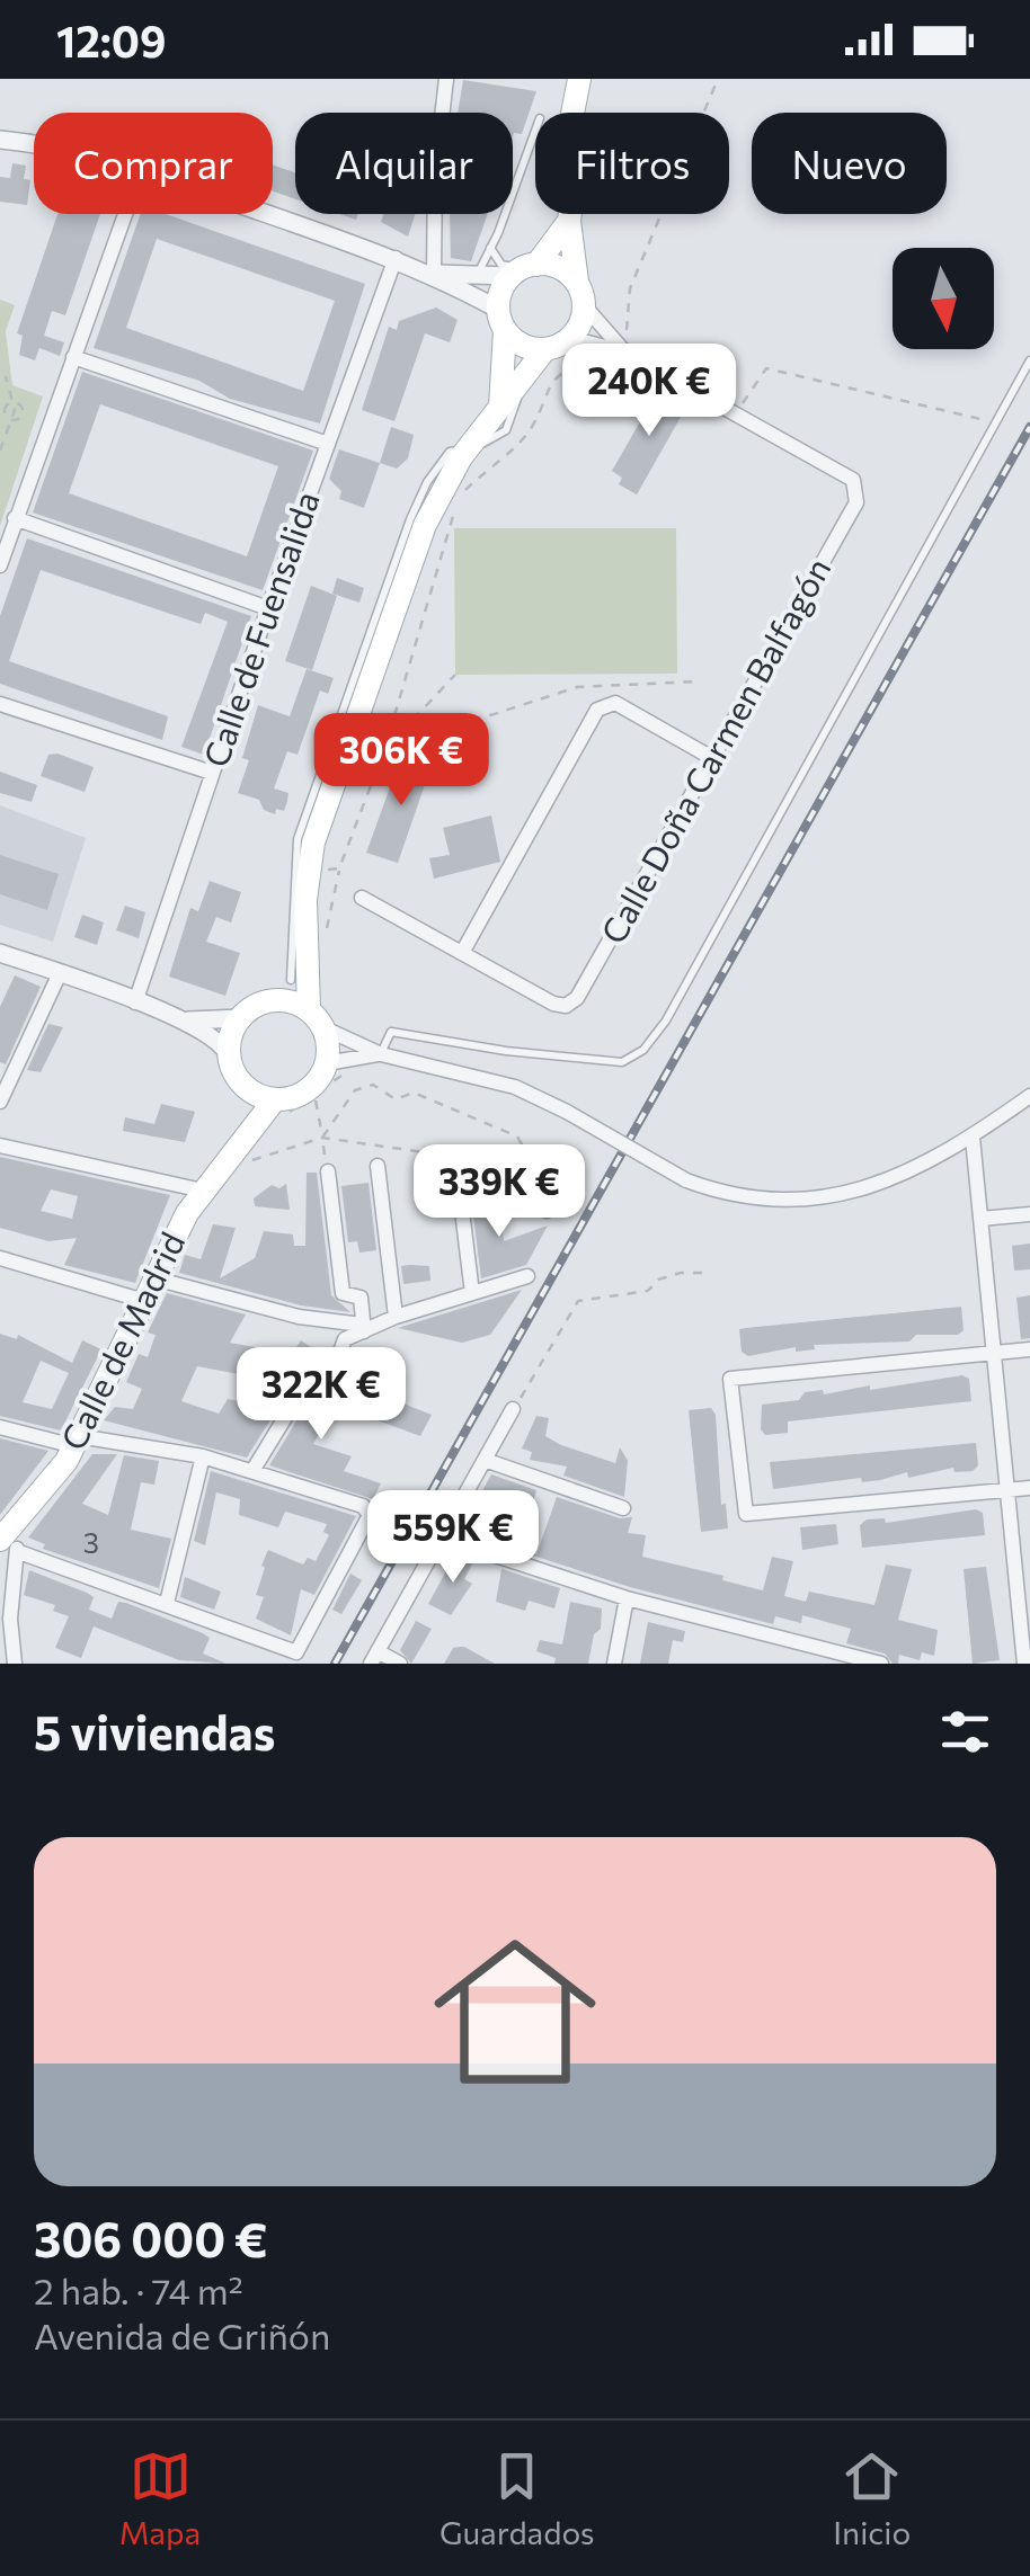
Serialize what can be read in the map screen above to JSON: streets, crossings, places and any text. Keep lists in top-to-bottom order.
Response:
{
  "streets": {
    "main road": ["Calle de Madrid"],
    "street": ["Calle de Fuensalida", "Calle Doña Carmen Balfagón"]
  },
  "house_numbers": ["3"],
  "north": "bottom",
  "page": {
    "status": "12:09",
    "chip": [
      "Comprar",
      "Alquilar",
      "Filtros",
      "Nuevo"
    ],
    "price": [
      "240K €",
      "306K €",
      "339K €",
      "322K €",
      "559K €"
    ],
    "heading": "5 viviendas",
    "list": [
      {
        "name": "306 000 €",
        "note": "2 hab. · 74 m² · Avenida de Griñón"
      }
    ],
    "tabs": ["Mapa", "Guardados", "Inicio"]
  }
}
